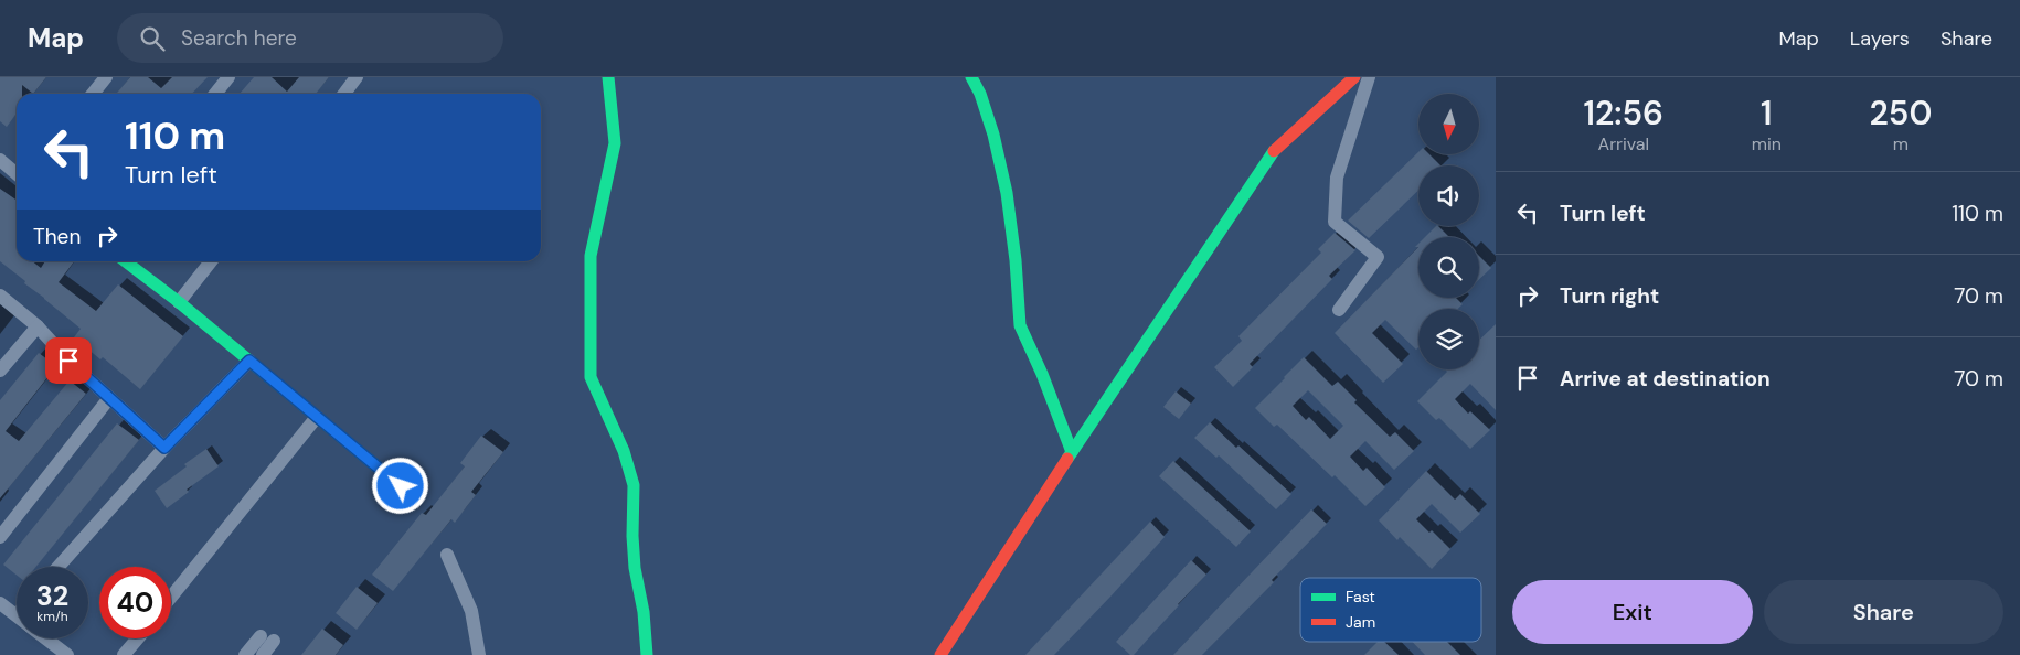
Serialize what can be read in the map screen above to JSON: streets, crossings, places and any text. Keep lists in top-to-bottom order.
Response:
{
  "legend": ["Fast", "Jam"],
  "north": "bottom",
  "page": {
    "header": "Map",
    "search": "Search here",
    "nav": ["Map", "Layers", "Share"],
    "eta": [
      "12:56",
      "Arrival",
      "1",
      "min",
      "250",
      "m"
    ],
    "turn": ["110 m", "Turn left"],
    "list": [
      {
        "name": "Turn left",
        "value": "110 m"
      },
      {
        "name": "Turn right",
        "value": "70 m"
      },
      {
        "name": "Arrive at destination",
        "value": "70 m"
      }
    ],
    "then": "Then",
    "speed": "32 km/h",
    "limit": "40",
    "buttons": ["Exit", "Share"]
  }
}
